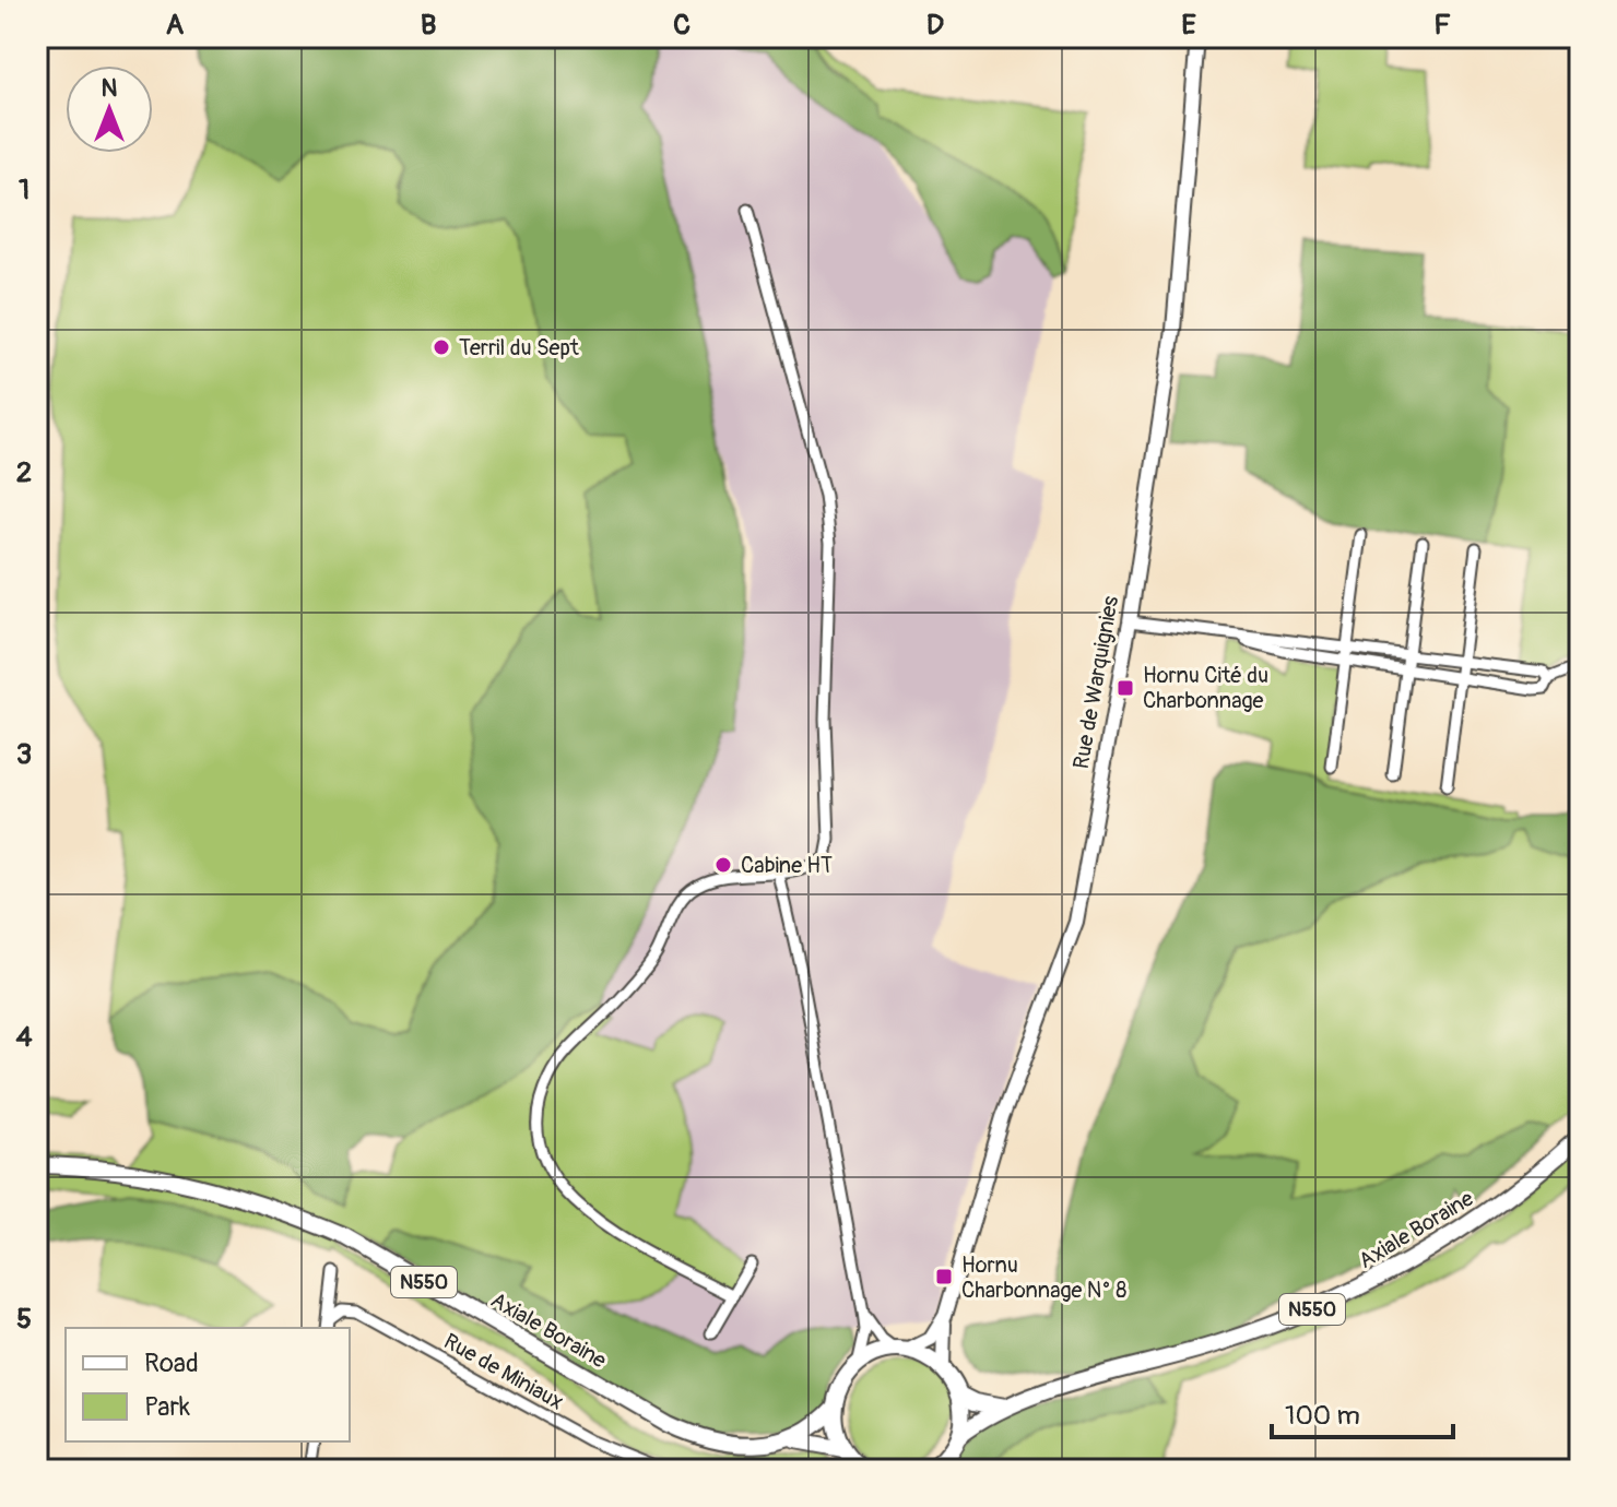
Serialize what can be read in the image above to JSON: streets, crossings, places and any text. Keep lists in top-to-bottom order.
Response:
{
  "streets": {
    "main road": ["Axiale Boraine", "N550"],
    "street": ["Rue de Warquignies", "Rue de Miniaux"]
  },
  "places": {
    "other": ["Terril du Sept", "Cabine HT"],
    "transit": ["Hornu Cité du Charbonnage", "Hornu Charbonnage N° 8"]
  },
  "legend": ["Road", "Park"],
  "scale_bar": "100 m",
  "north": "top",
  "grid": {
    "columns": [
      "A",
      "B",
      "C",
      "D",
      "E",
      "F"
    ],
    "rows": [
      "1",
      "2",
      "3",
      "4",
      "5"
    ]
  }
}
